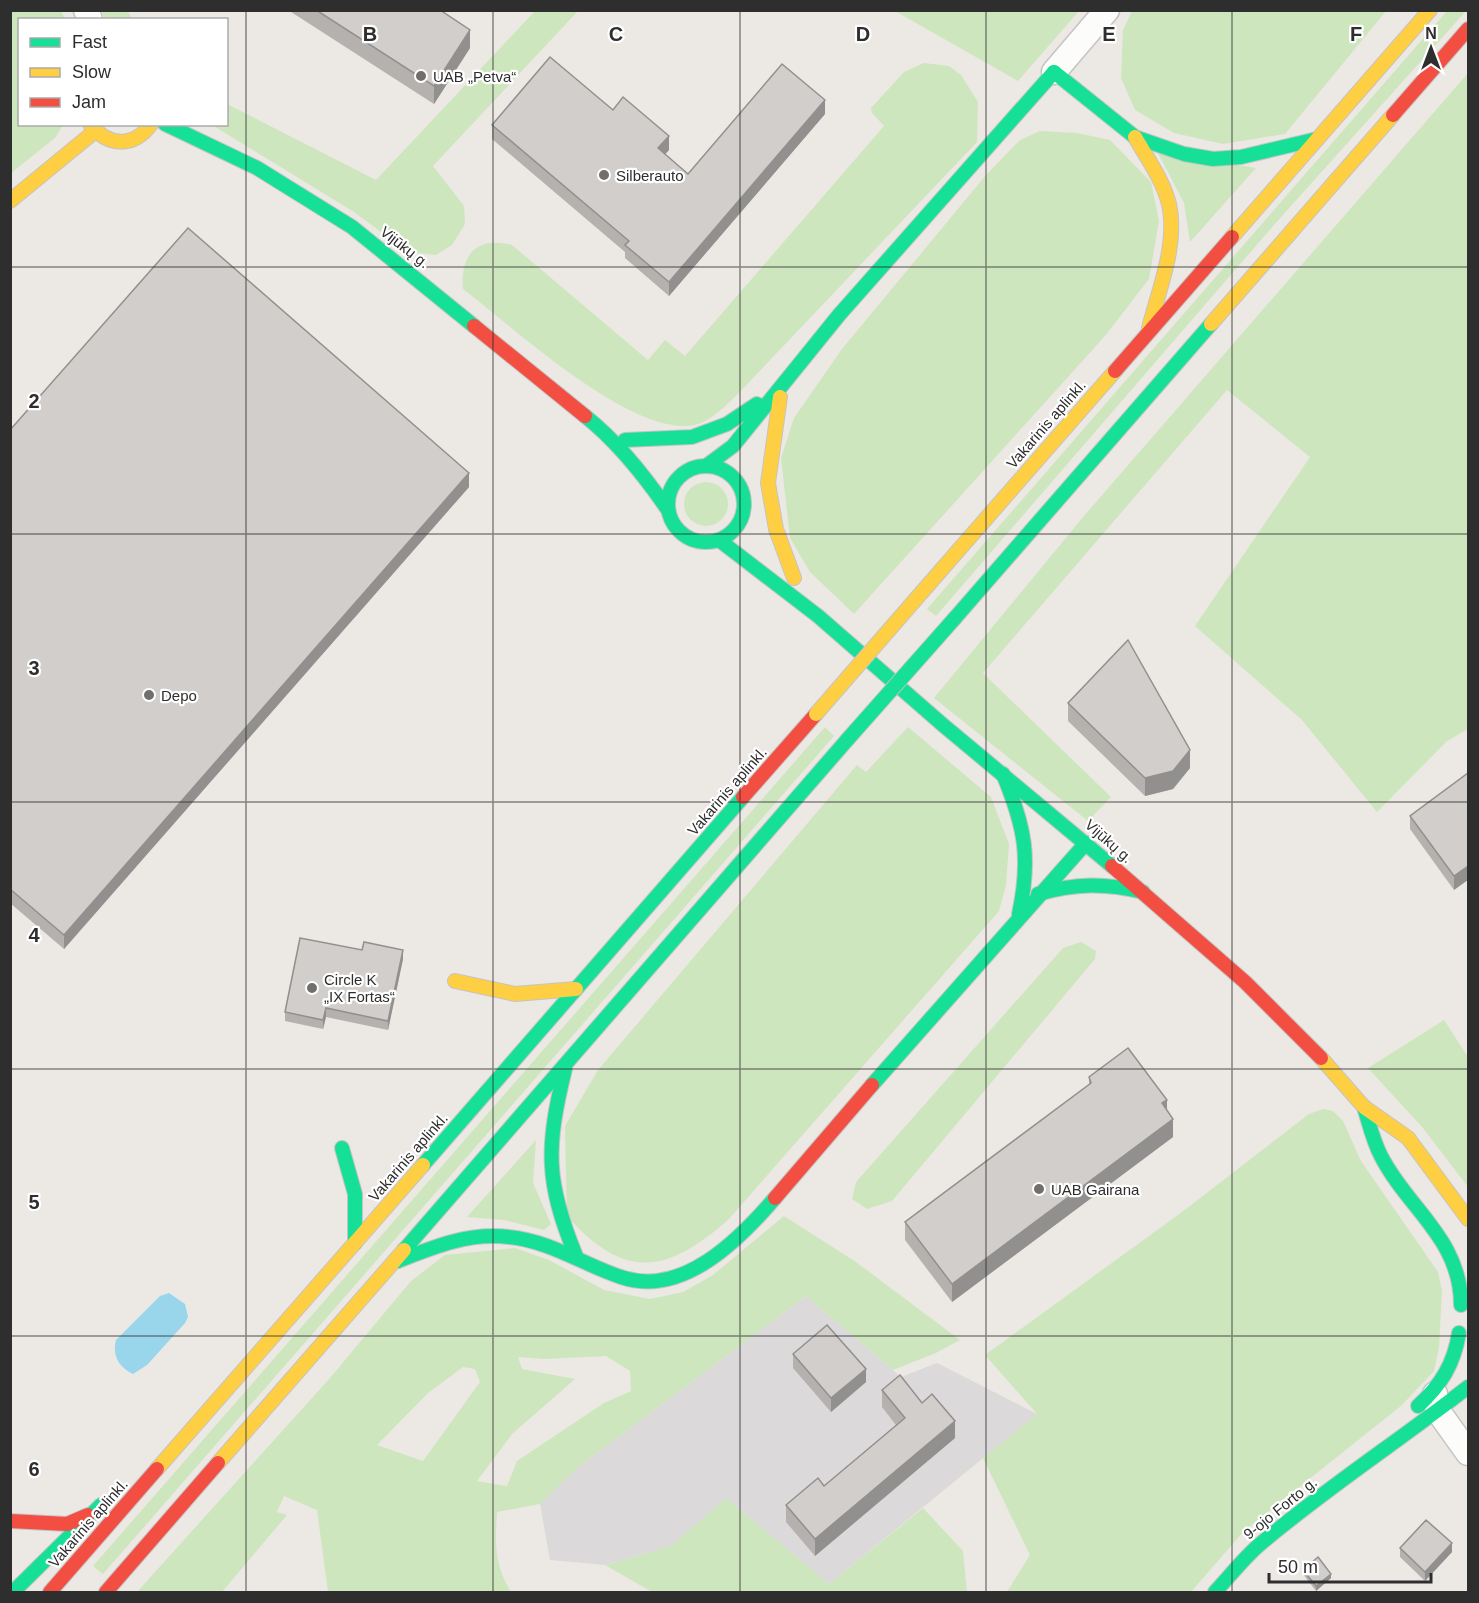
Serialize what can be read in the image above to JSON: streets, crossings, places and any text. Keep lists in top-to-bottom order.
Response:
{
  "streets": {
    "main road": ["Vijūkų g.", "Vakarinis aplinkl.", "9-ojo Forto g."]
  },
  "crossings": [
    ["Vijūkų g.", "9-ojo Forto g."]
  ],
  "places": [
    "UAB „Petva“",
    "Silberauto",
    "Depo",
    "Circle K „IX Fortas“",
    "UAB Gairana"
  ],
  "legend": ["Fast", "Slow", "Jam"],
  "scale_bar": "50 m",
  "north": "top",
  "grid": {
    "columns": [
      "B",
      "C",
      "D",
      "E",
      "F"
    ],
    "rows": [
      "2",
      "3",
      "4",
      "5",
      "6"
    ]
  }
}
